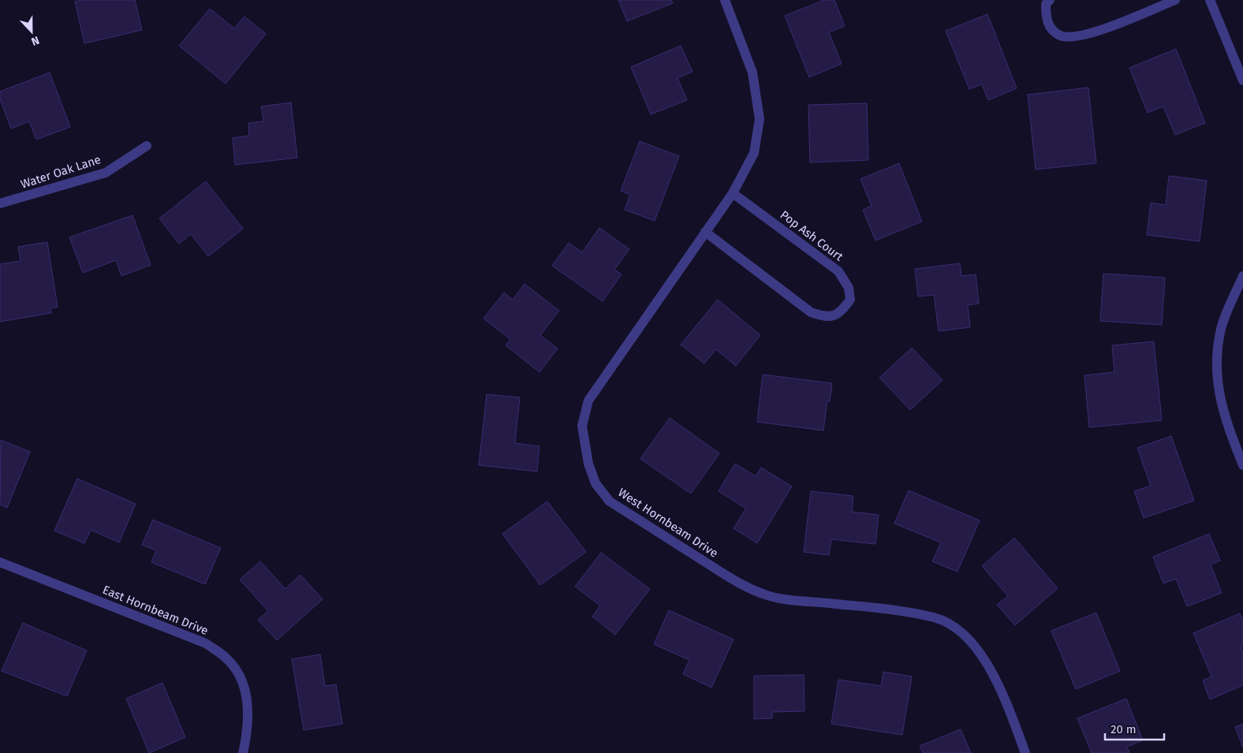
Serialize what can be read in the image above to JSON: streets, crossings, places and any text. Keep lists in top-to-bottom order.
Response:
{
  "streets": {
    "street": [
      "Water Oak Lane",
      "Pop Ash Court",
      "West Hornbeam Drive",
      "East Hornbeam Drive"
    ]
  },
  "crossings": [
    ["Pop Ash Court", "West Hornbeam Drive"]
  ],
  "scale_bar": "20 m",
  "north": "bottom"
}
